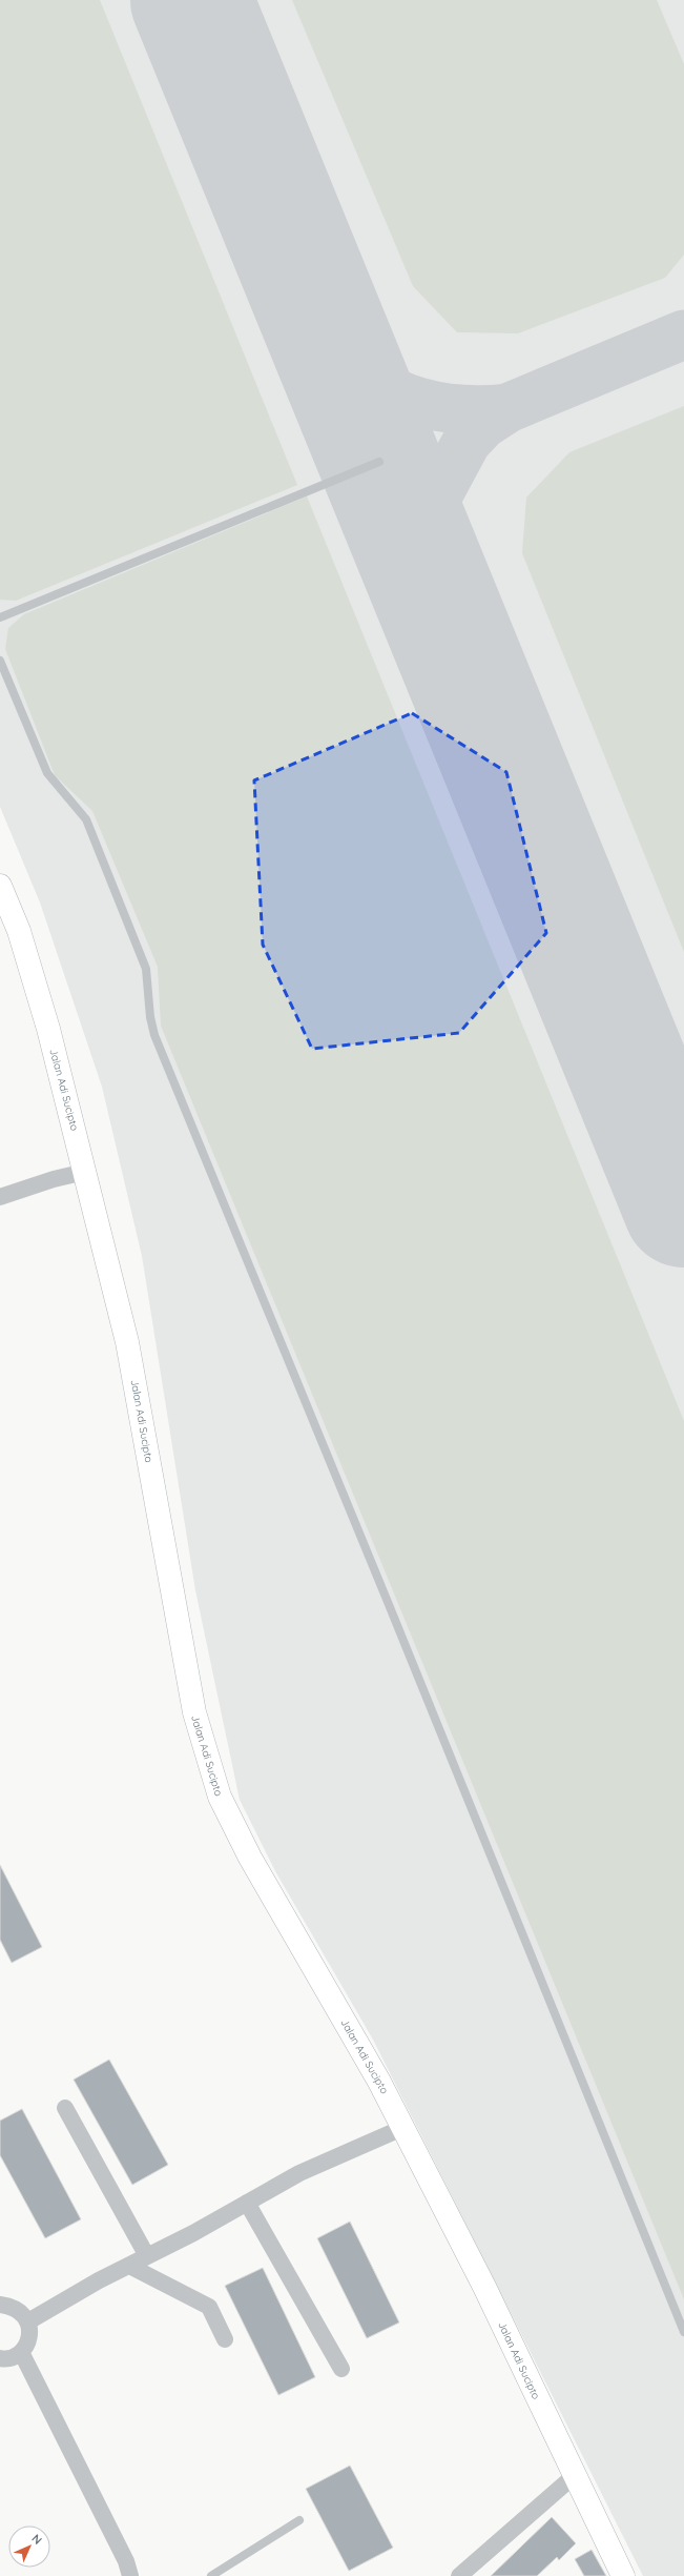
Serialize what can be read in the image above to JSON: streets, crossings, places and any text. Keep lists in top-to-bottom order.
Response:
{
  "streets": {
    "street": ["Jalan Adi Sucipto"]
  },
  "north": "top right"
}
